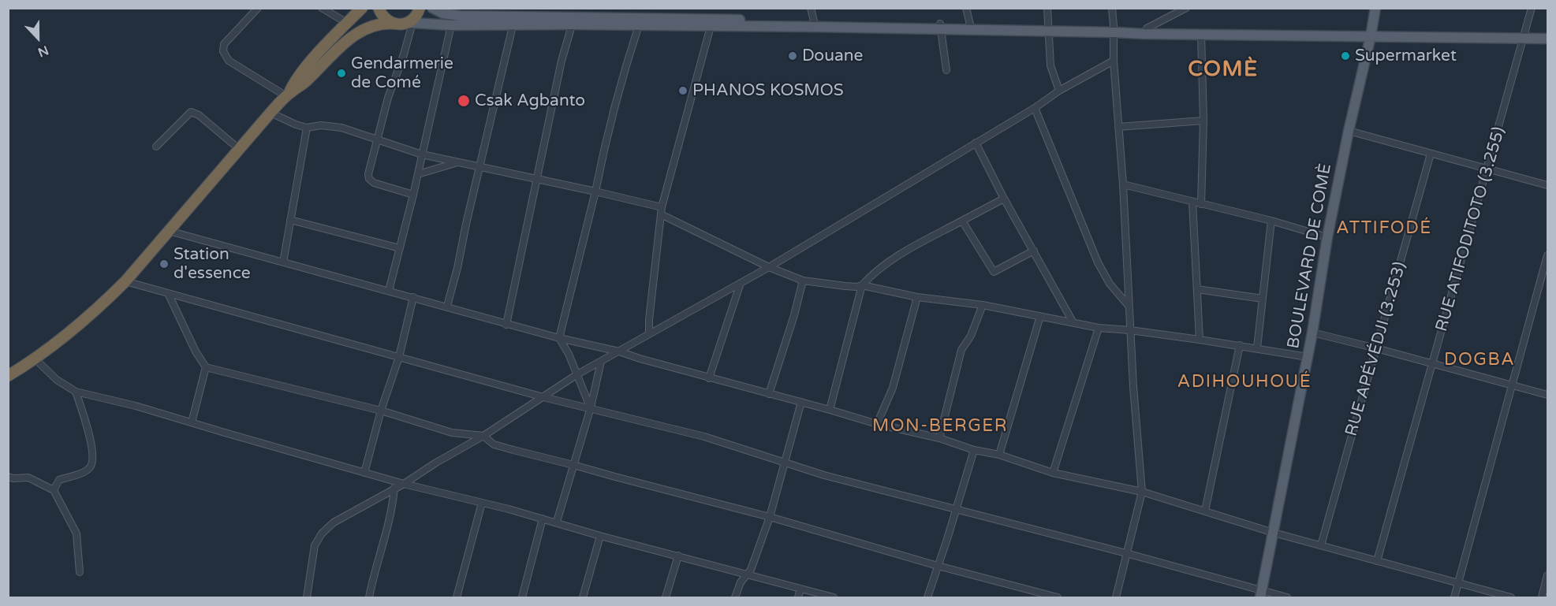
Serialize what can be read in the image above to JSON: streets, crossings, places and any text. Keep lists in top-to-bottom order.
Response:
{
  "streets": {
    "main road": ["BOULEVARD DE COMÈ"],
    "street": ["RUE ATIFODITOTO (3.255)", "RUE APÉVÉDJI (3.253)"]
  },
  "districts": [
    "COMÈ",
    "ATTIFODÉ",
    "DOGBA",
    "ADIHOUHOUÉ",
    "MON-BERGER"
  ],
  "places": [
    "Douane",
    "Supermarket",
    "Gendarmerie de Comé",
    "PHANOS KOSMOS",
    "Csak Agbanto",
    "Station d'essence"
  ],
  "north": "bottom"
}
